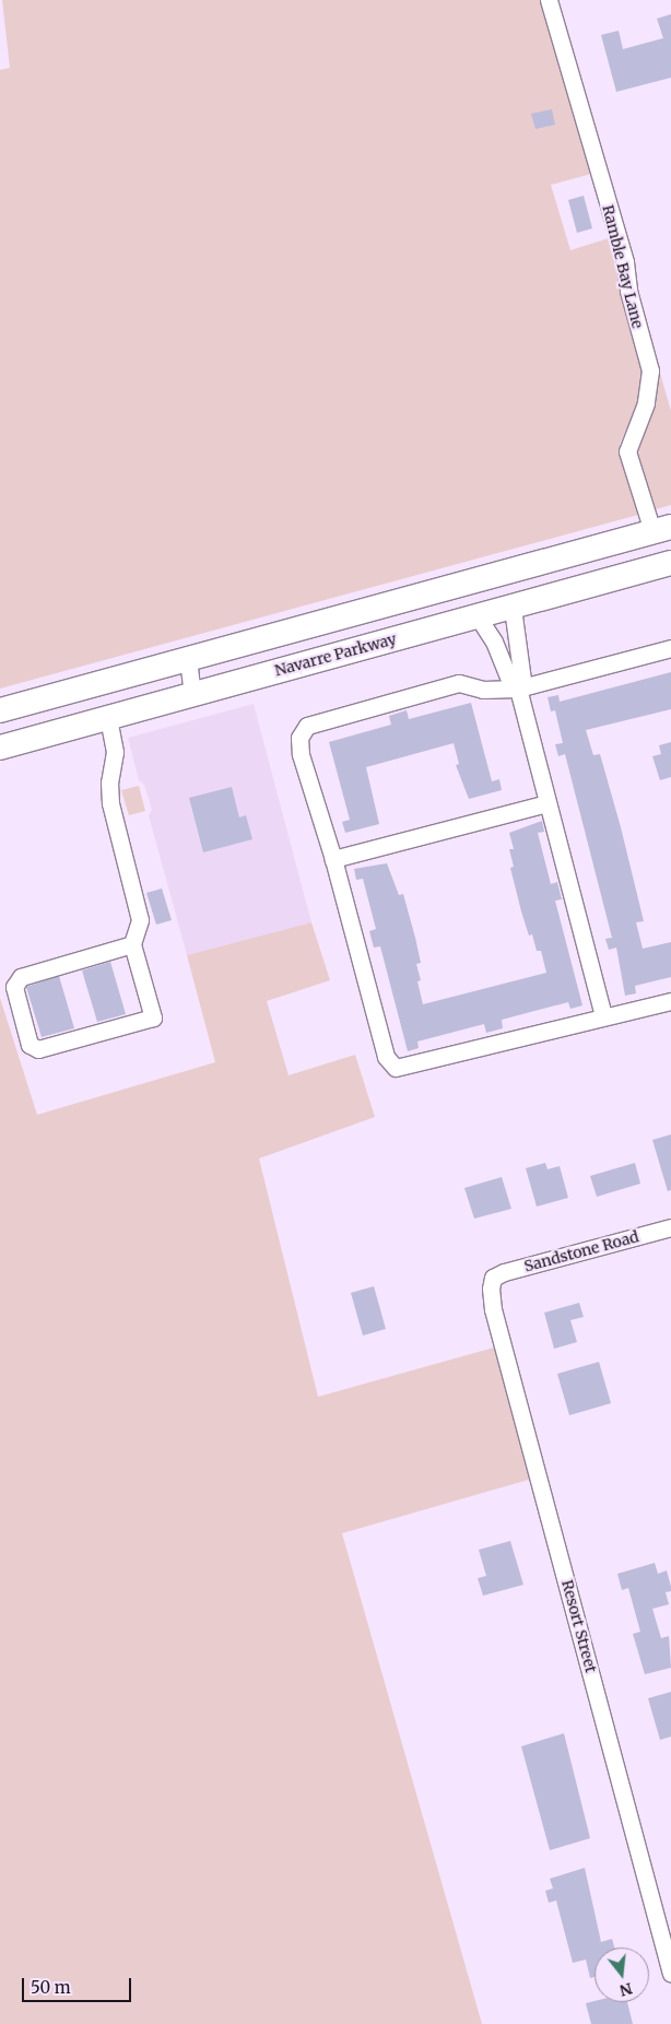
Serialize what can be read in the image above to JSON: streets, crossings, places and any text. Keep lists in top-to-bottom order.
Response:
{
  "streets": {
    "highway": ["Navarre Parkway"],
    "street": ["Ramble Bay Lane", "Sandstone Road", "Resort Street"]
  },
  "crossings": [
    ["Sandstone Road", "Resort Street"]
  ],
  "scale_bar": "50 m",
  "north": "bottom"
}
